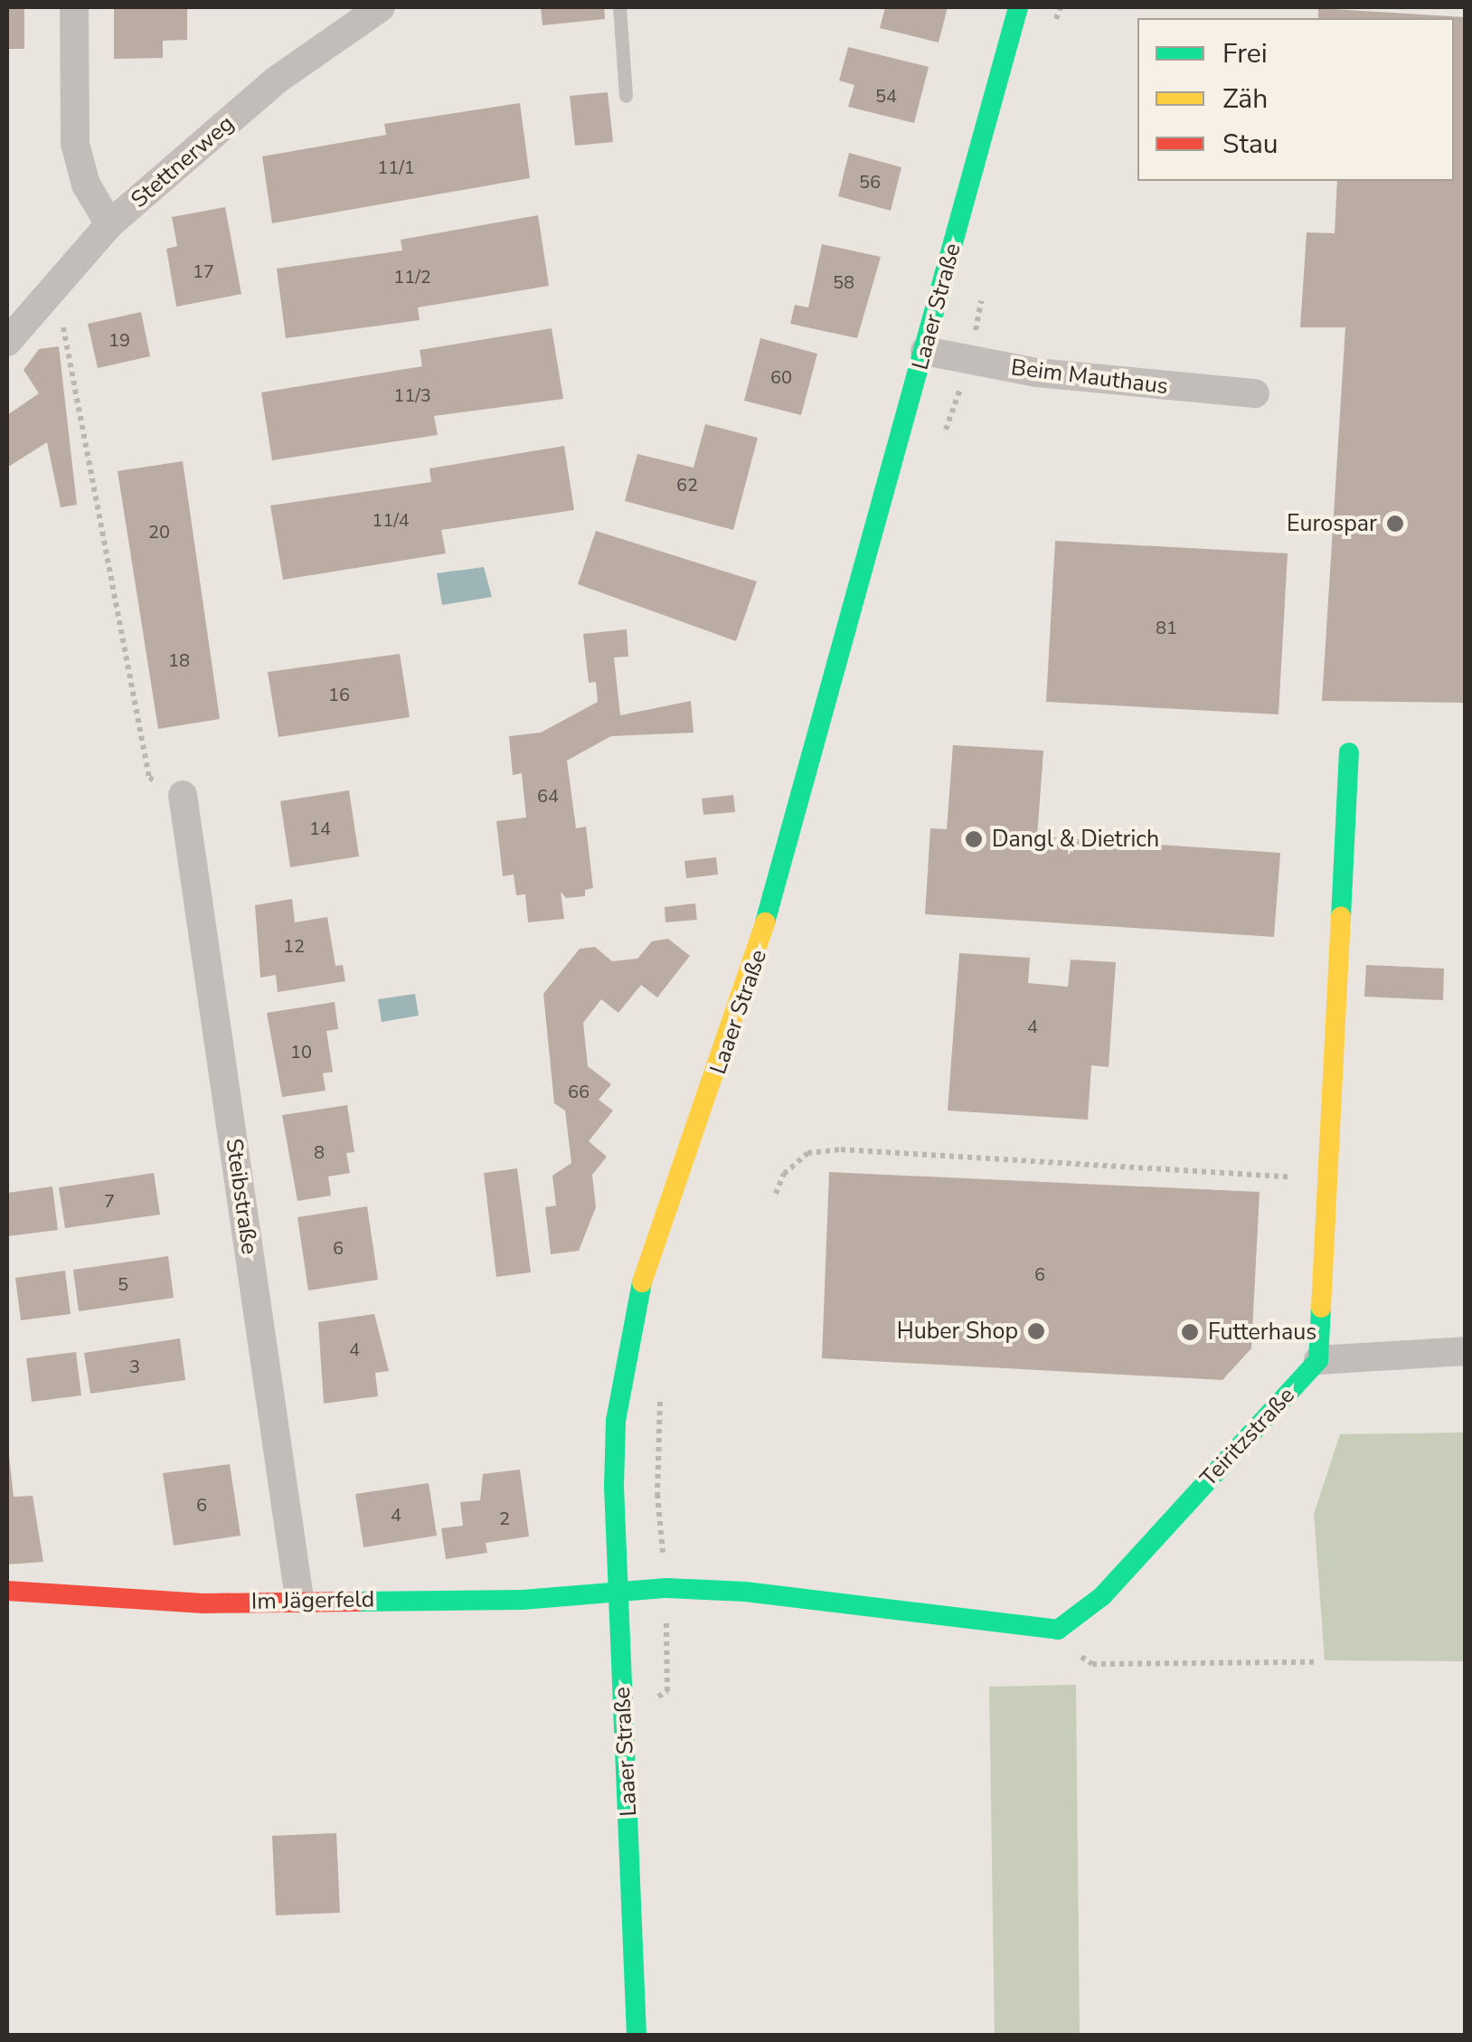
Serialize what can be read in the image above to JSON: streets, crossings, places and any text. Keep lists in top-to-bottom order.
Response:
{
  "streets": {
    "street": [
      "Stettnerweg",
      "Laaer Straße",
      "Beim Mauthaus",
      "Steibstraße",
      "Teiritzstraße",
      "Im Jägerfeld"
    ]
  },
  "crossings": [
    ["Laaer Straße", "Beim Mauthaus"],
    ["Laaer Straße", "Im Jägerfeld"],
    ["Steibstraße", "Im Jägerfeld"]
  ],
  "places": [
    "Eurospar",
    "Dangl & Dietrich",
    "Huber Shop",
    "Futterhaus"
  ],
  "house_numbers": [
    "54",
    "11/1",
    "56",
    "17",
    "11/2",
    "58",
    "19",
    "60",
    "11/3",
    "62",
    "11/4",
    "20",
    "81",
    "18",
    "16",
    "64",
    "14",
    "12",
    "4",
    "10",
    "66",
    "8",
    "7",
    "6",
    "6",
    "5",
    "4",
    "3",
    "6",
    "4",
    "2"
  ],
  "legend": ["Frei", "Zäh", "Stau"]
}
